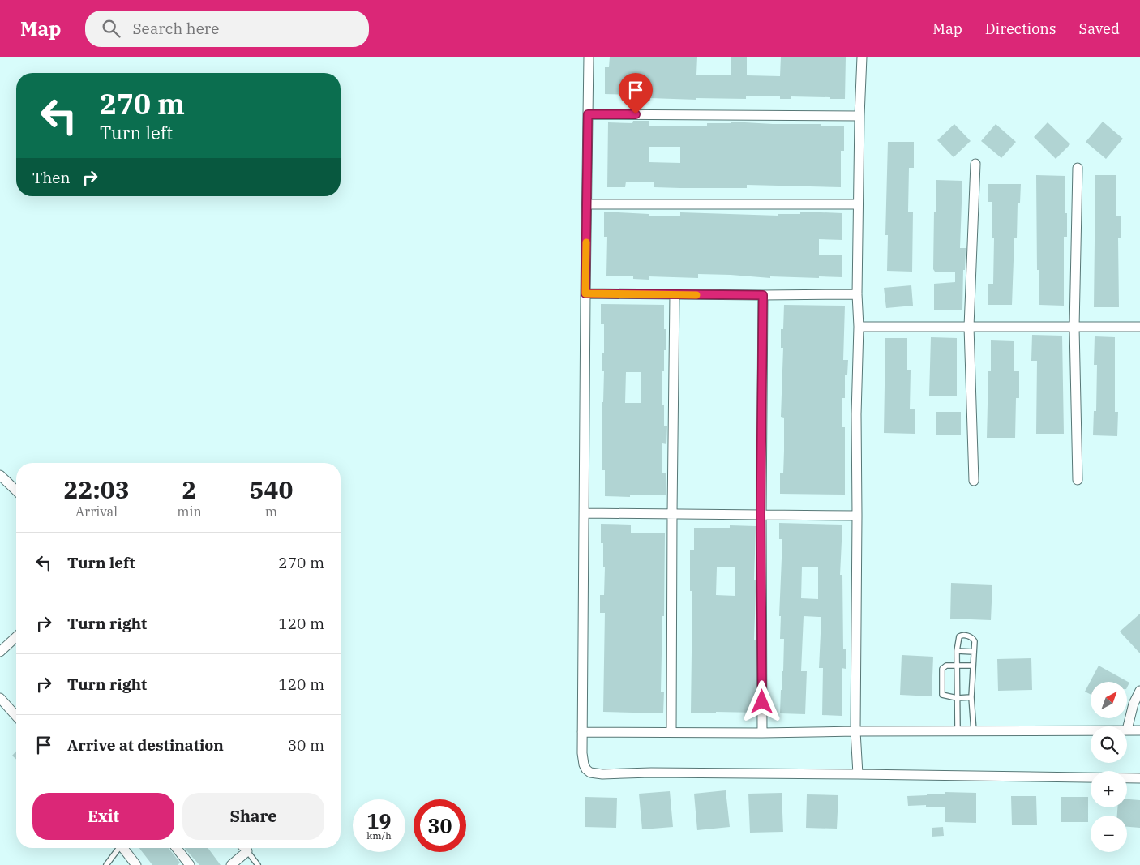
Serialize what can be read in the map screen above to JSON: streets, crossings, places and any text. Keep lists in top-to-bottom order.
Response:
{
  "north": "top right",
  "page": {
    "header": "Map",
    "search": "Search here",
    "nav": ["Map", "Directions", "Saved"],
    "turn": ["270 m", "Turn left"],
    "then": "Then",
    "eta": [
      "22:03",
      "Arrival",
      "2",
      "min",
      "540",
      "m"
    ],
    "list": [
      {
        "name": "Turn left",
        "value": "270 m"
      },
      {
        "name": "Turn right",
        "value": "120 m"
      },
      {
        "name": "Turn right",
        "value": "120 m"
      },
      {
        "name": "Arrive at destination",
        "value": "30 m"
      }
    ],
    "map_buttons": ["+", "−"],
    "buttons": ["Exit", "Share"],
    "speed": "19 km/h",
    "limit": "30"
  }
}
